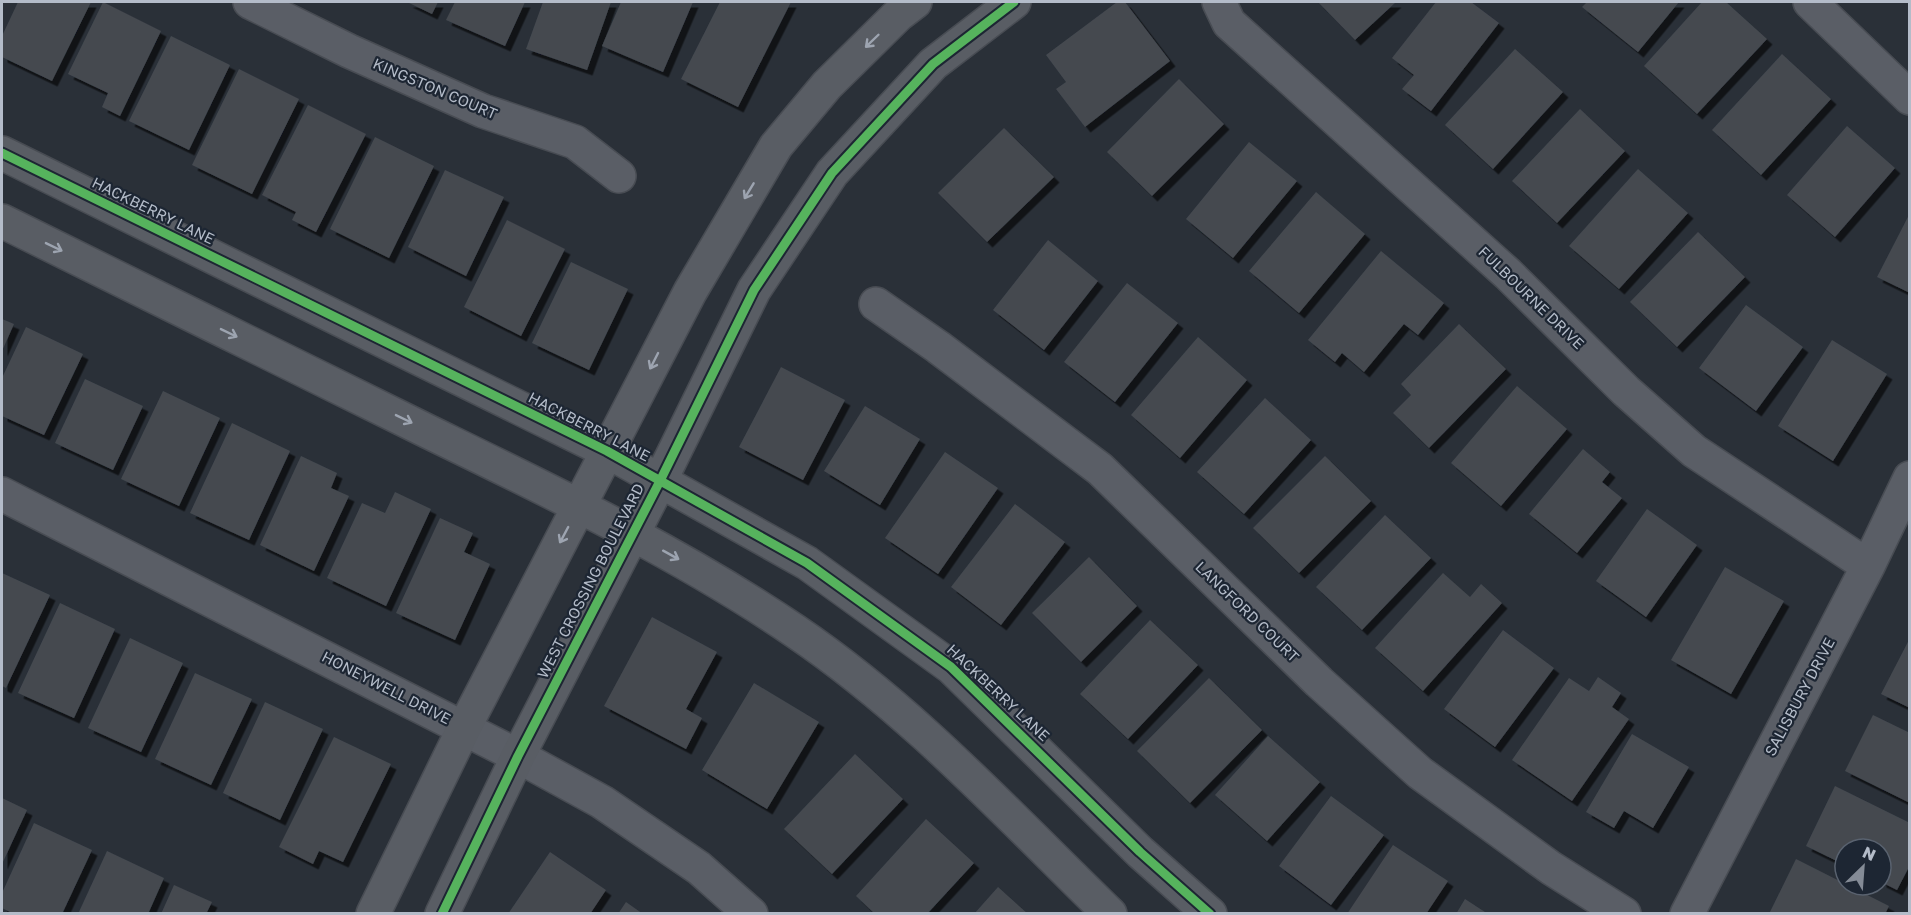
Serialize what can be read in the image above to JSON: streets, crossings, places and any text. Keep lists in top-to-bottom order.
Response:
{
  "streets": {
    "street": [
      "KINGSTON COURT",
      "HACKBERRY LANE",
      "FULBOURNE DRIVE",
      "WEST CROSSING BOULEVARD",
      "LANGFORD COURT",
      "HONEYWELL DRIVE",
      "SALISBURY DRIVE"
    ]
  },
  "crossings": [
    ["HACKBERRY LANE", "WEST CROSSING BOULEVARD"],
    ["FULBOURNE DRIVE", "SALISBURY DRIVE"],
    ["WEST CROSSING BOULEVARD", "HONEYWELL DRIVE"]
  ],
  "north": "top right"
}
